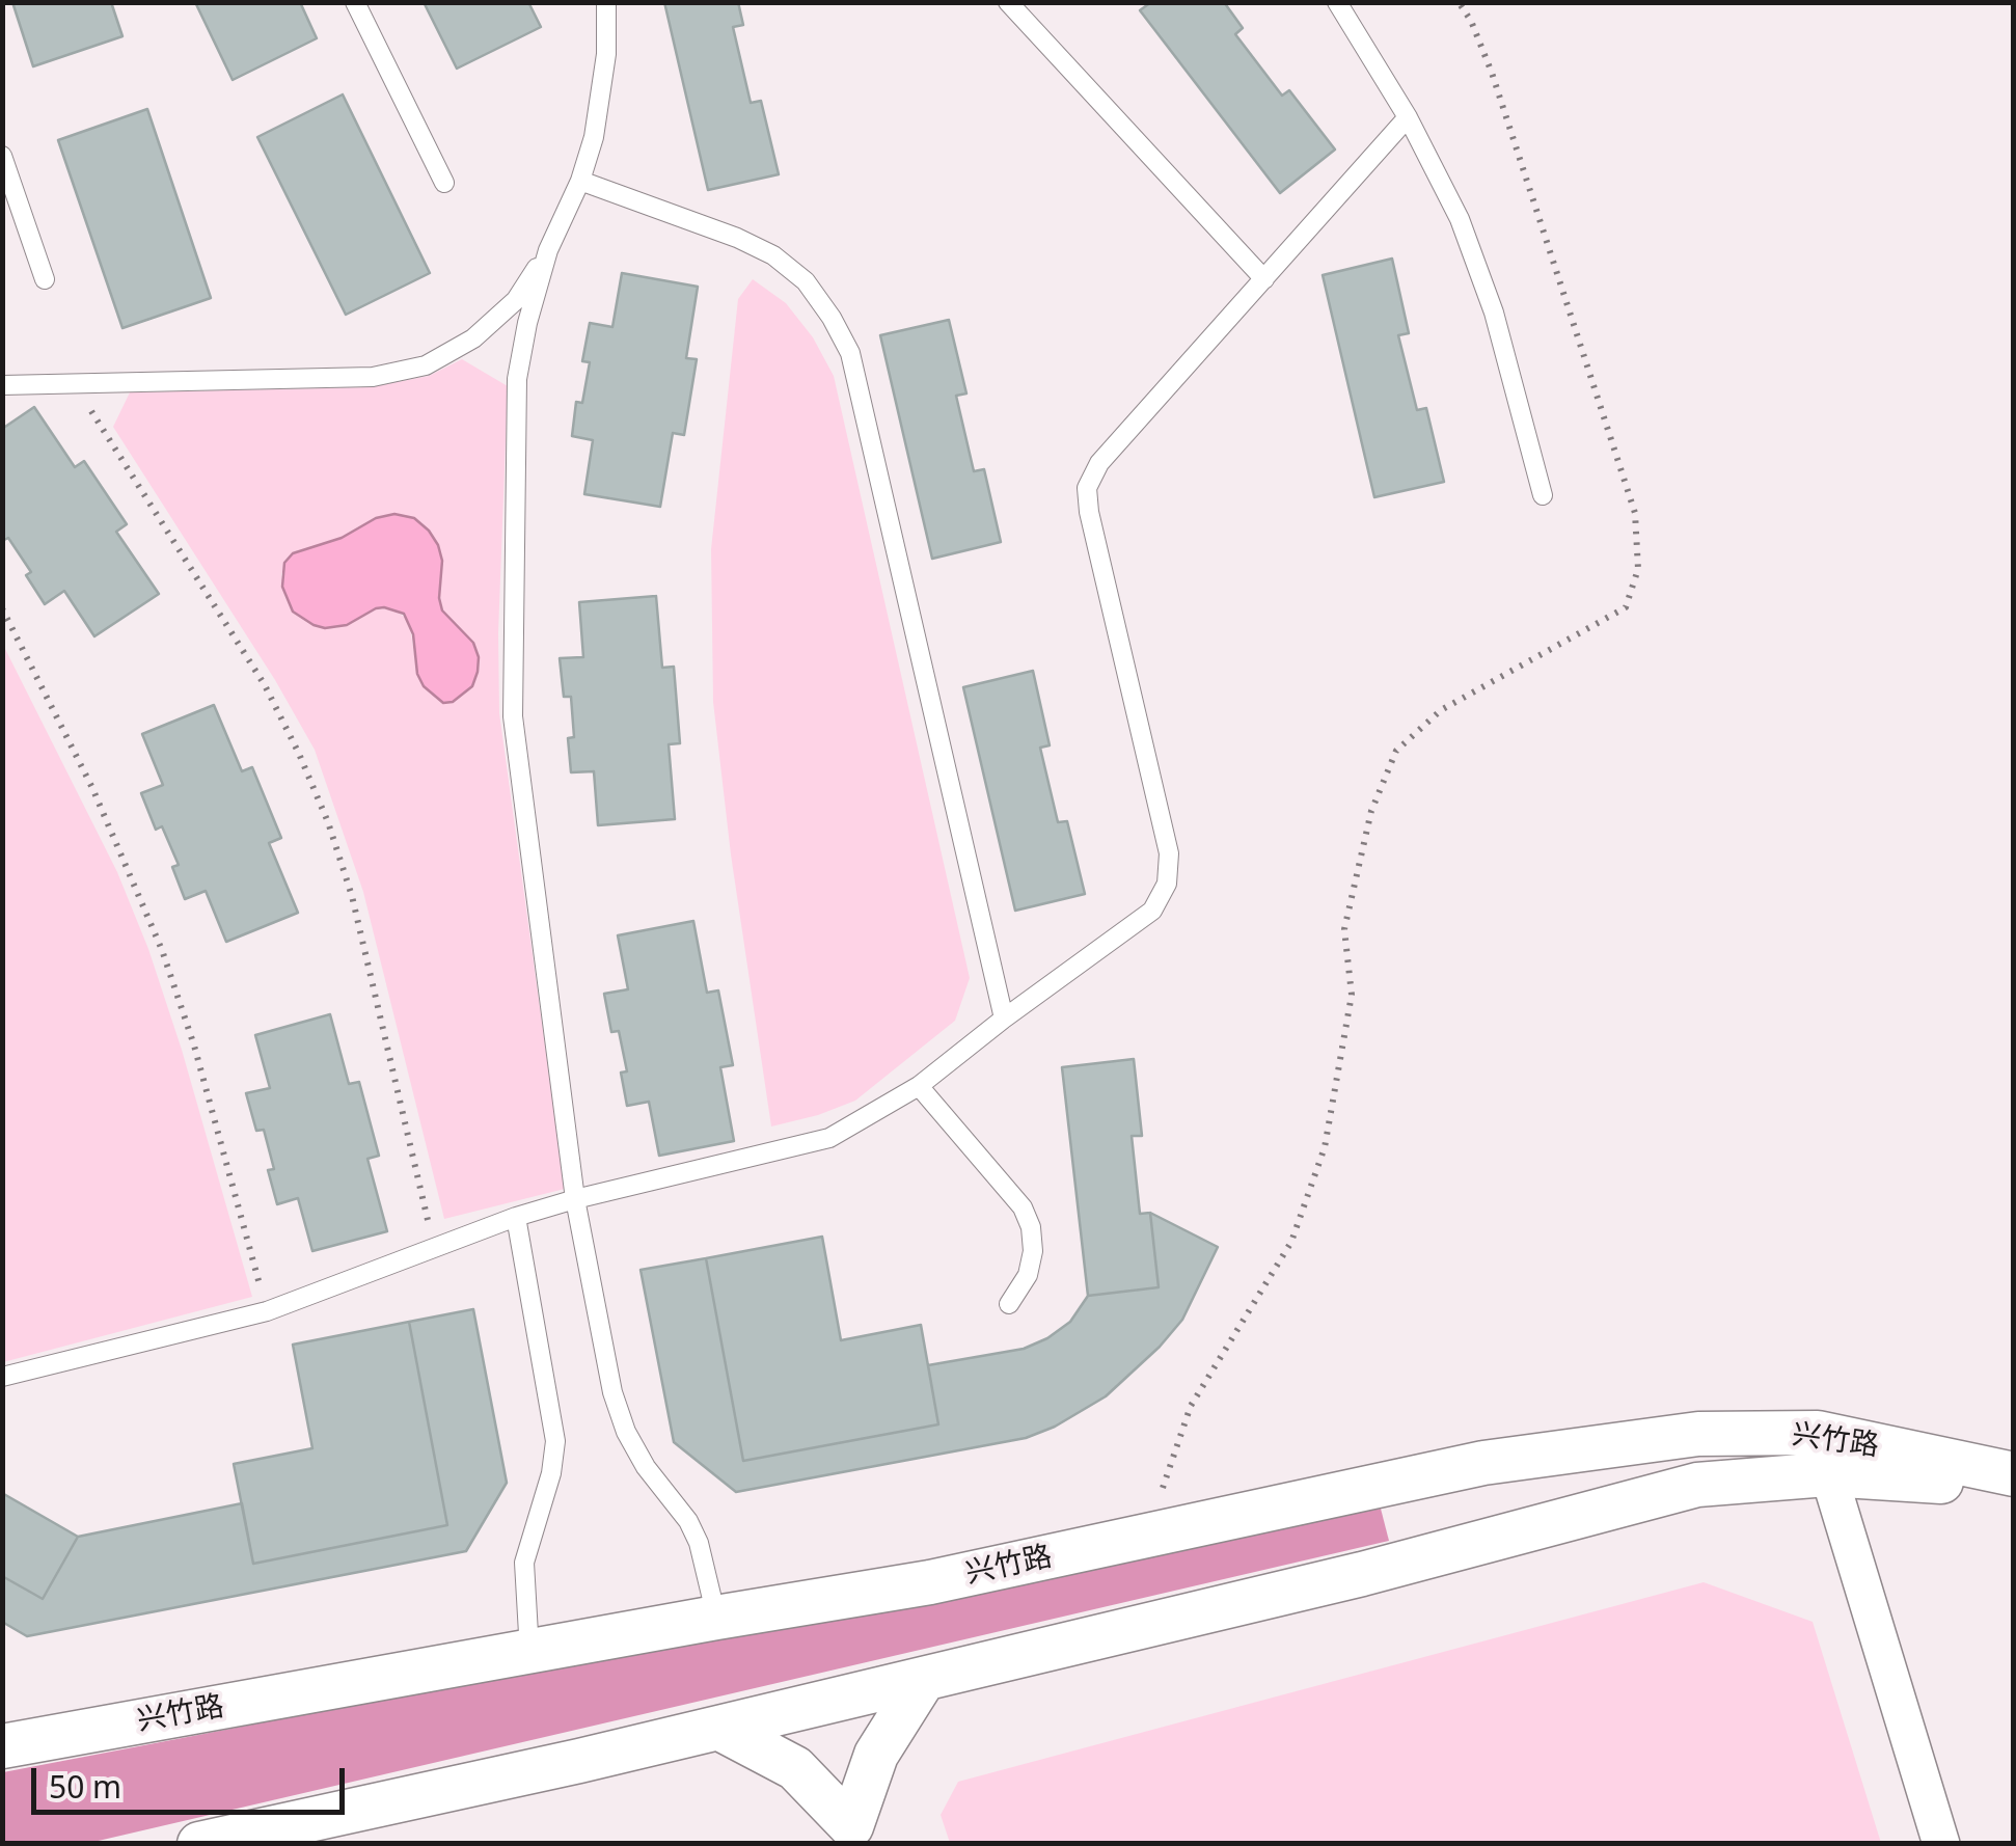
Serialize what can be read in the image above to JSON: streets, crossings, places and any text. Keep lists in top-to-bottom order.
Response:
{
  "streets": {
    "street": ["兴竹路"]
  },
  "scale_bar": "50 m"
}
